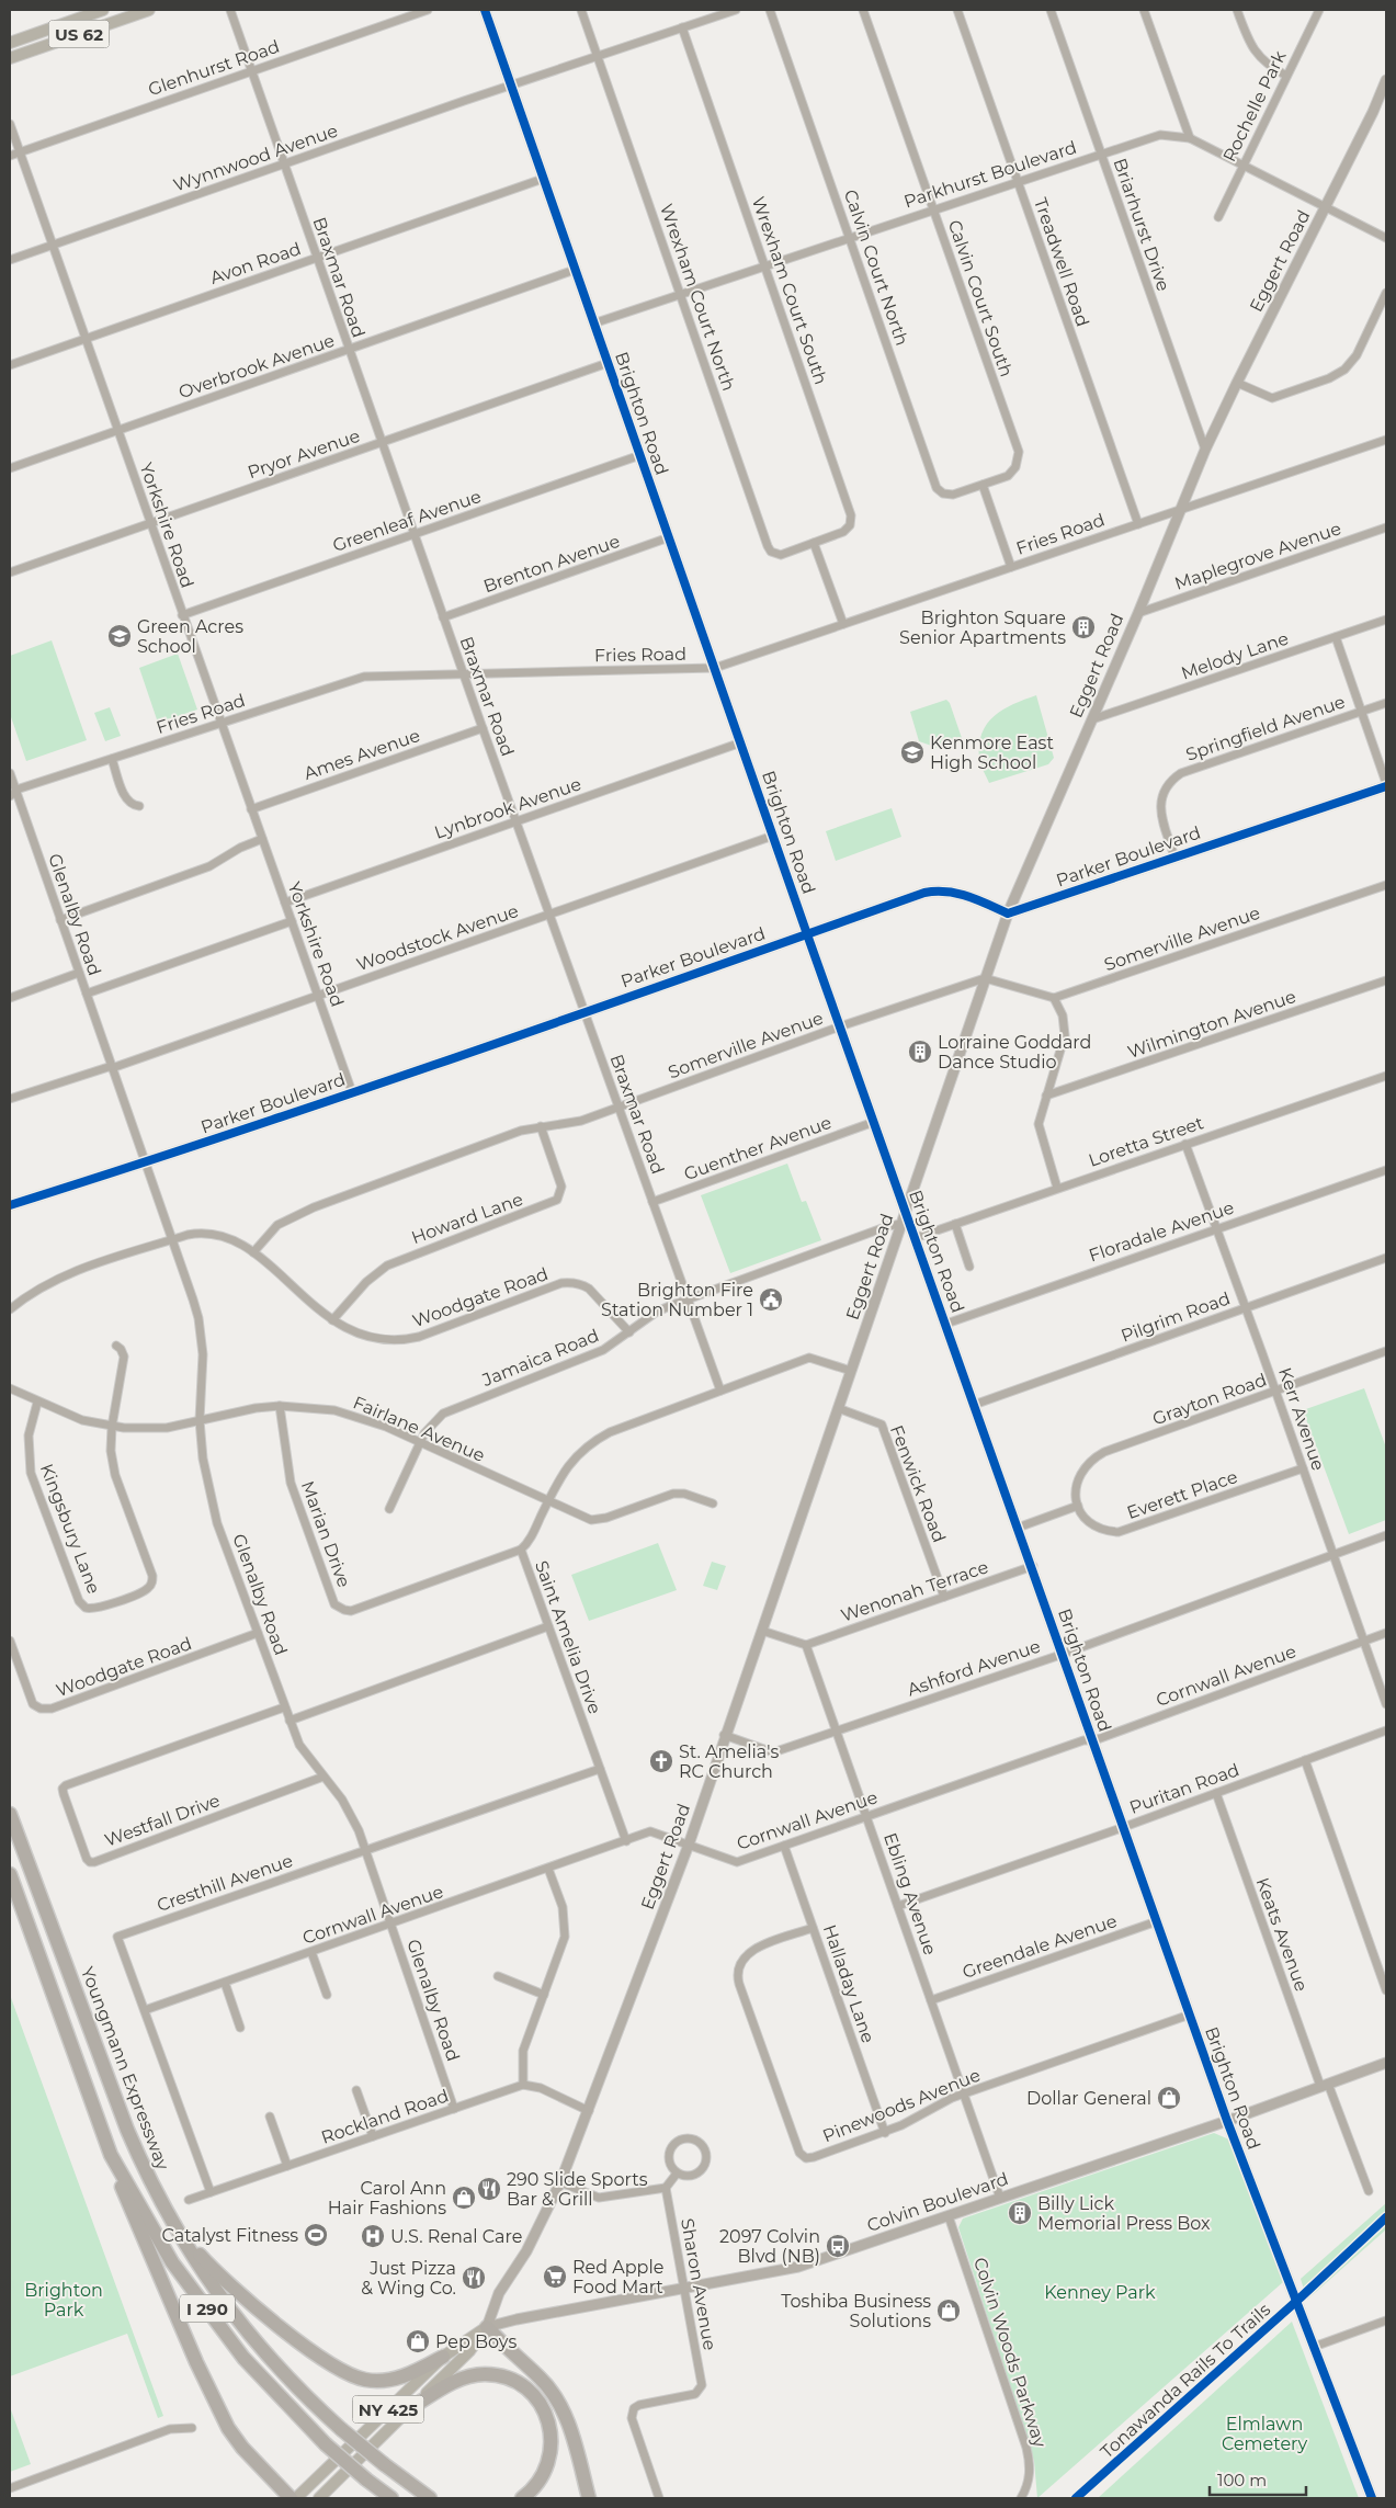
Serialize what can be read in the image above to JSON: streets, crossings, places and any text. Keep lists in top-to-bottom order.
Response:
{
  "streets": {
    "highway": ["Youngmann Expressway", "I 290"],
    "main road": ["US 62", "NY 425"],
    "street": [
      "Glenhurst Road",
      "Rochelle Park",
      "Wynnwood Avenue",
      "Parkhurst Boulevard",
      "Briarhurst Drive",
      "Eggert Road",
      "Treadwell Road",
      "Avon Road",
      "Calvin Court North",
      "Braxmar Road",
      "Wrexham Court South",
      "Wrexham Court North",
      "Calvin Court South",
      "Overbrook Avenue",
      "Brighton Road",
      "Pryor Avenue",
      "Greenleaf Avenue",
      "Yorkshire Road",
      "Fries Road",
      "Maplegrove Avenue",
      "Brenton Avenue",
      "Melody Lane",
      "Springfield Avenue",
      "Ames Avenue",
      "Lynbrook Avenue",
      "Parker Boulevard",
      "Glenalby Road",
      "Woodstock Avenue",
      "Somerville Avenue",
      "Wilmington Avenue",
      "Loretta Street",
      "Guenther Avenue",
      "Howard Lane",
      "Floradale Avenue",
      "Woodgate Road",
      "Pilgrim Road",
      "Jamaica Road",
      "Grayton Road",
      "Kerr Avenue",
      "Fairlane Avenue",
      "Fenwick Road",
      "Everett Place",
      "Kingsbury Lane",
      "Marian Drive",
      "Wenonah Terrace",
      "Saint Amelia Drive",
      "Ashford Avenue",
      "Cornwall Avenue",
      "Puritan Road",
      "Westfall Drive",
      "Cresthill Avenue",
      "Ebling Avenue",
      "Keats Avenue",
      "Greendale Avenue",
      "Halladay Lane",
      "Pinewoods Avenue",
      "Rockland Road",
      "Colvin Boulevard",
      "Sharon Avenue",
      "Colvin Woods Parkway"
    ],
    "cycle path": ["Tonawanda Rails To Trails"]
  },
  "crossings": [
    ["Glenhurst Road", "Braxmar Road"],
    ["Glenhurst Road", "Yorkshire Road"],
    ["Rochelle Park", "Parkhurst Boulevard"],
    ["Wynnwood Avenue", "Braxmar Road"],
    ["Wynnwood Avenue", "Wrexham Court South"],
    ["Wynnwood Avenue", "Wrexham Court North"],
    ["Wynnwood Avenue", "Brighton Road"],
    ["Wynnwood Avenue", "Yorkshire Road"],
    ["Parkhurst Boulevard", "Briarhurst Drive"],
    ["Parkhurst Boulevard", "Eggert Road"],
    ["Parkhurst Boulevard", "Treadwell Road"],
    ["Parkhurst Boulevard", "Calvin Court North"],
    ["Parkhurst Boulevard", "Wrexham Court South"],
    ["Parkhurst Boulevard", "Wrexham Court North"],
    ["Parkhurst Boulevard", "Calvin Court South"],
    ["Parkhurst Boulevard", "Brighton Road"],
    ["Briarhurst Drive", "Eggert Road"],
    ["Eggert Road", "Brighton Road"],
    ["Eggert Road", "Fries Road"],
    ["Eggert Road", "Maplegrove Avenue"],
    ["Eggert Road", "Melody Lane"],
    ["Eggert Road", "Parker Boulevard"],
    ["Eggert Road", "Somerville Avenue"],
    ["Eggert Road", "Jamaica Road"],
    ["Eggert Road", "Fenwick Road"],
    ["Eggert Road", "Saint Amelia Drive"],
    ["Eggert Road", "Ashford Avenue"],
    ["Eggert Road", "Cornwall Avenue"],
    ["Eggert Road", "Colvin Boulevard"],
    ["Eggert Road", "NY 425"],
    ["Treadwell Road", "Fries Road"],
    ["Avon Road", "Braxmar Road"],
    ["Avon Road", "Brighton Road"],
    ["Avon Road", "Yorkshire Road"],
    ["Calvin Court North", "Calvin Court South"],
    ["Braxmar Road", "Overbrook Avenue"],
    ["Braxmar Road", "Pryor Avenue"],
    ["Braxmar Road", "Greenleaf Avenue"],
    ["Braxmar Road", "Fries Road"],
    ["Braxmar Road", "Brenton Avenue"],
    ["Braxmar Road", "Ames Avenue"],
    ["Braxmar Road", "Lynbrook Avenue"],
    ["Braxmar Road", "Parker Boulevard"],
    ["Braxmar Road", "Woodstock Avenue"],
    ["Braxmar Road", "Somerville Avenue"],
    ["Braxmar Road", "Guenther Avenue"],
    ["Braxmar Road", "Jamaica Road"],
    ["Braxmar Road", "Saint Amelia Drive"],
    ["Wrexham Court South", "Wrexham Court North"],
    ["Overbrook Avenue", "Brighton Road"],
    ["Overbrook Avenue", "Yorkshire Road"],
    ["Brighton Road", "Pryor Avenue"],
    ["Brighton Road", "Greenleaf Avenue"],
    ["Brighton Road", "Fries Road"],
    ["Brighton Road", "Brenton Avenue"],
    ["Brighton Road", "Lynbrook Avenue"],
    ["Brighton Road", "Parker Boulevard"],
    ["Brighton Road", "Woodstock Avenue"],
    ["Brighton Road", "Somerville Avenue"],
    ["Brighton Road", "Loretta Street"],
    ["Brighton Road", "Guenther Avenue"],
    ["Brighton Road", "Floradale Avenue"],
    ["Brighton Road", "Pilgrim Road"],
    ["Brighton Road", "Wenonah Terrace"],
    ["Brighton Road", "Ashford Avenue"],
    ["Brighton Road", "Cornwall Avenue"],
    ["Brighton Road", "Puritan Road"],
    ["Brighton Road", "Greendale Avenue"],
    ["Brighton Road", "Pinewoods Avenue"],
    ["Brighton Road", "Colvin Boulevard"],
    ["Pryor Avenue", "Yorkshire Road"],
    ["Greenleaf Avenue", "Yorkshire Road"],
    ["Yorkshire Road", "Fries Road"],
    ["Yorkshire Road", "Ames Avenue"],
    ["Yorkshire Road", "Lynbrook Avenue"],
    ["Yorkshire Road", "Parker Boulevard"],
    ["Yorkshire Road", "Woodstock Avenue"],
    ["Fries Road", "Glenalby Road"],
    ["Springfield Avenue", "Parker Boulevard"],
    ["Parker Boulevard", "Glenalby Road"],
    ["Glenalby Road", "Woodstock Avenue"],
    ["Glenalby Road", "Woodgate Road"],
    ["Glenalby Road", "Fairlane Avenue"],
    ["Glenalby Road", "Cornwall Avenue"],
    ["Glenalby Road", "Westfall Drive"],
    ["Glenalby Road", "Cresthill Avenue"],
    ["Glenalby Road", "Rockland Road"],
    ["Somerville Avenue", "Howard Lane"],
    ["Somerville Avenue", "Woodgate Road"],
    ["Loretta Street", "Kerr Avenue"],
    ["Howard Lane", "Woodgate Road"],
    ["Floradale Avenue", "Kerr Avenue"],
    ["Woodgate Road", "Jamaica Road"],
    ["Pilgrim Road", "Kerr Avenue"],
    ["Jamaica Road", "Fairlane Avenue"],
    ["Grayton Road", "Kerr Avenue"],
    ["Grayton Road", "Everett Place"],
    ["Kerr Avenue", "Everett Place"],
    ["Kerr Avenue", "Ashford Avenue"],
    ["Kerr Avenue", "Cornwall Avenue"],
    ["Fairlane Avenue", "Kingsbury Lane"],
    ["Fairlane Avenue", "Marian Drive"],
    ["Fairlane Avenue", "Saint Amelia Drive"],
    ["Fenwick Road", "Wenonah Terrace"],
    ["Marian Drive", "Saint Amelia Drive"],
    ["Wenonah Terrace", "Ebling Avenue"],
    ["Saint Amelia Drive", "Cornwall Avenue"],
    ["Saint Amelia Drive", "Cresthill Avenue"],
    ["Ashford Avenue", "Ebling Avenue"],
    ["Cornwall Avenue", "Cresthill Avenue"],
    ["Cornwall Avenue", "Ebling Avenue"],
    ["Cornwall Avenue", "Halladay Lane"],
    ["Puritan Road", "Ebling Avenue"],
    ["Puritan Road", "Keats Avenue"],
    ["Cresthill Avenue", "Rockland Road"],
    ["Ebling Avenue", "Greendale Avenue"],
    ["Ebling Avenue", "Pinewoods Avenue"],
    ["Ebling Avenue", "Colvin Boulevard"],
    ["Keats Avenue", "Colvin Boulevard"],
    ["Halladay Lane", "Pinewoods Avenue"],
    ["Colvin Boulevard", "Sharon Avenue"],
    ["Colvin Boulevard", "Colvin Woods Parkway"],
    ["Colvin Boulevard", "NY 425"]
  ],
  "parks": ["Brighton Park", "Kenney Park", "Elmlawn Cemetery"],
  "places": {
    "building": ["Brighton Square Senior Apartments", "Lorraine Goddard Dance Studio", "Billy Lick Memorial Press Box"],
    "school or university": ["Green Acres School", "Kenmore East High School"],
    "public building": ["Brighton Fire Station Number 1"],
    "church": ["St. Amelia's RC Church"],
    "shop": [
      "Dollar General",
      "Carol Ann Hair Fashions",
      "Toshiba Business Solutions",
      "Pep Boys"
    ],
    "restaurant": ["290 Slide Sports Bar & Grill", "Just Pizza & Wing Co."],
    "sports": ["Catalyst Fitness"],
    "hospital": ["U.S. Renal Care"],
    "bus stop": ["2097 Colvin Blvd (NB)"],
    "supermarket": ["Red Apple Food Mart"]
  },
  "scale_bar": "100 m"
}
